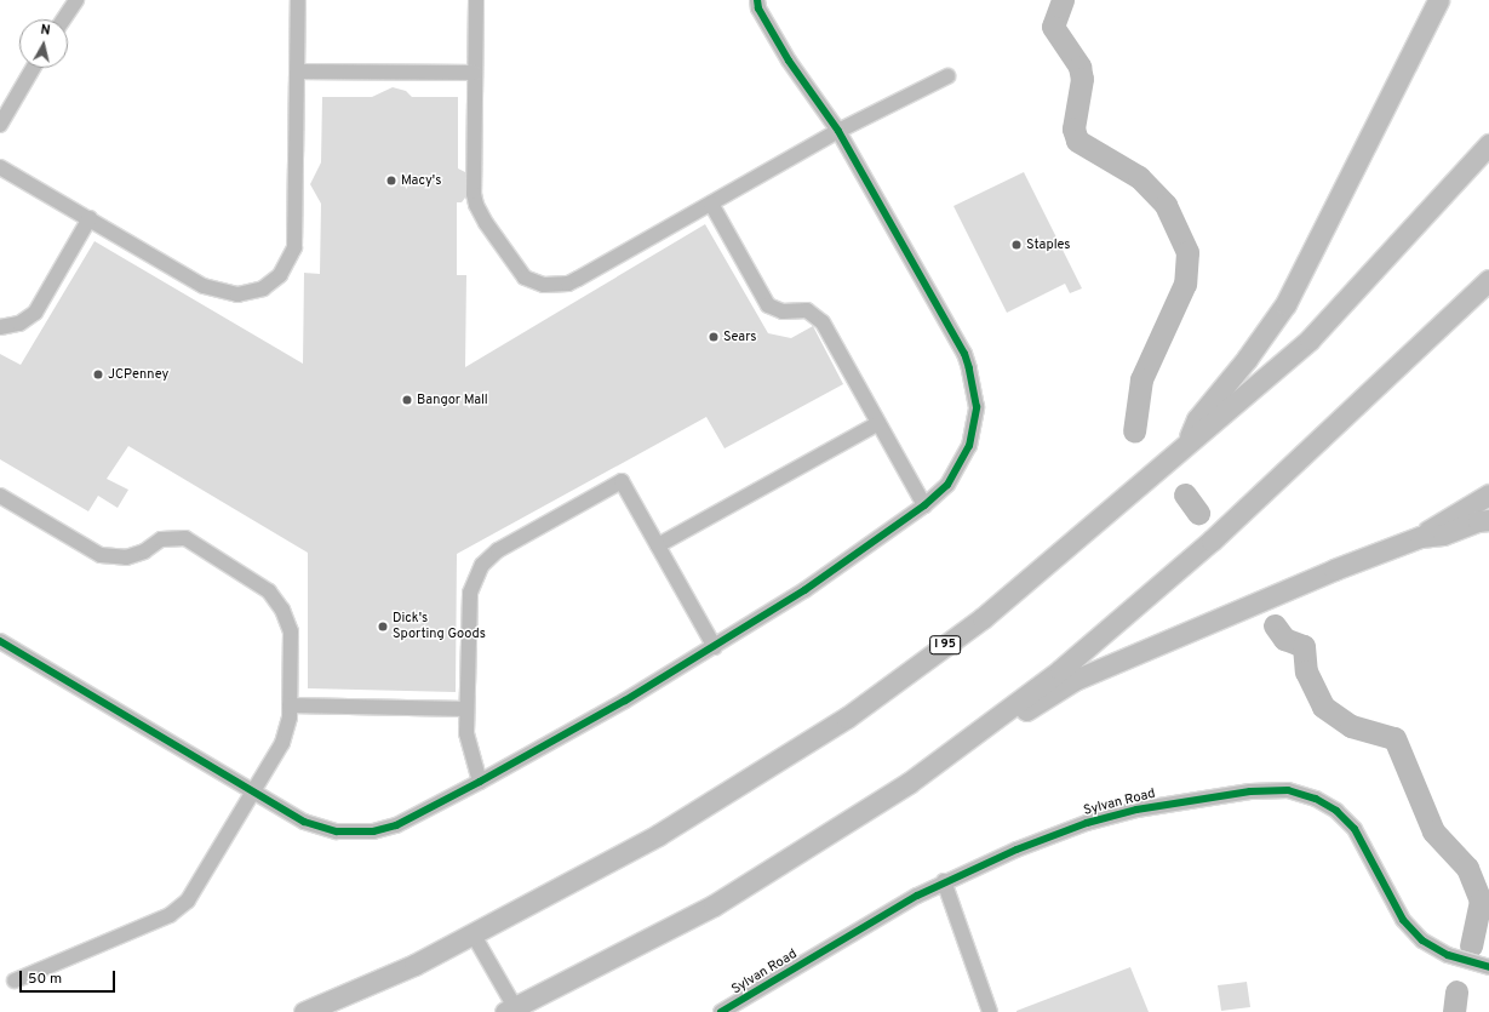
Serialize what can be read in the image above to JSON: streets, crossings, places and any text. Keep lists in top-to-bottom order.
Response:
{
  "streets": {
    "highway": ["I 95"],
    "street": ["Sylvan Road"]
  },
  "places": [
    "Macy's",
    "Staples",
    "Sears",
    "JCPenney",
    "Bangor Mall",
    "Dick's Sporting Goods"
  ],
  "scale_bar": "50 m",
  "north": "top"
}
